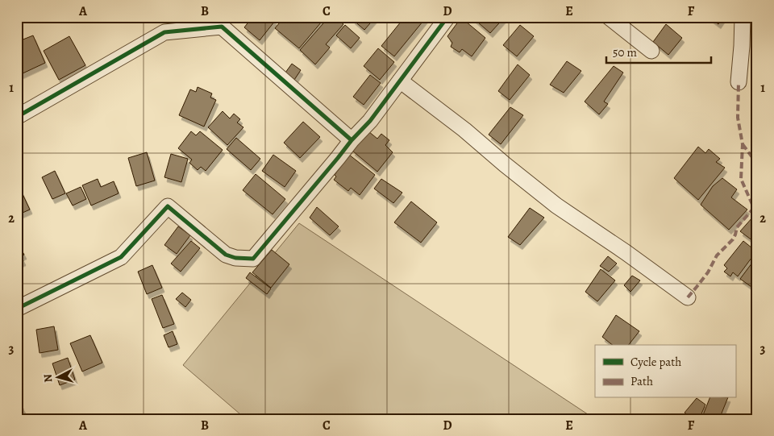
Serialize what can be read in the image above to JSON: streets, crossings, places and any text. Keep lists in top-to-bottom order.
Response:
{
  "legend": ["Cycle path", "Path"],
  "scale_bar": "50 m",
  "north": "left",
  "grid": {
    "columns": [
      "A",
      "B",
      "C",
      "D",
      "E",
      "F"
    ],
    "rows": ["1", "2", "3"]
  }
}
